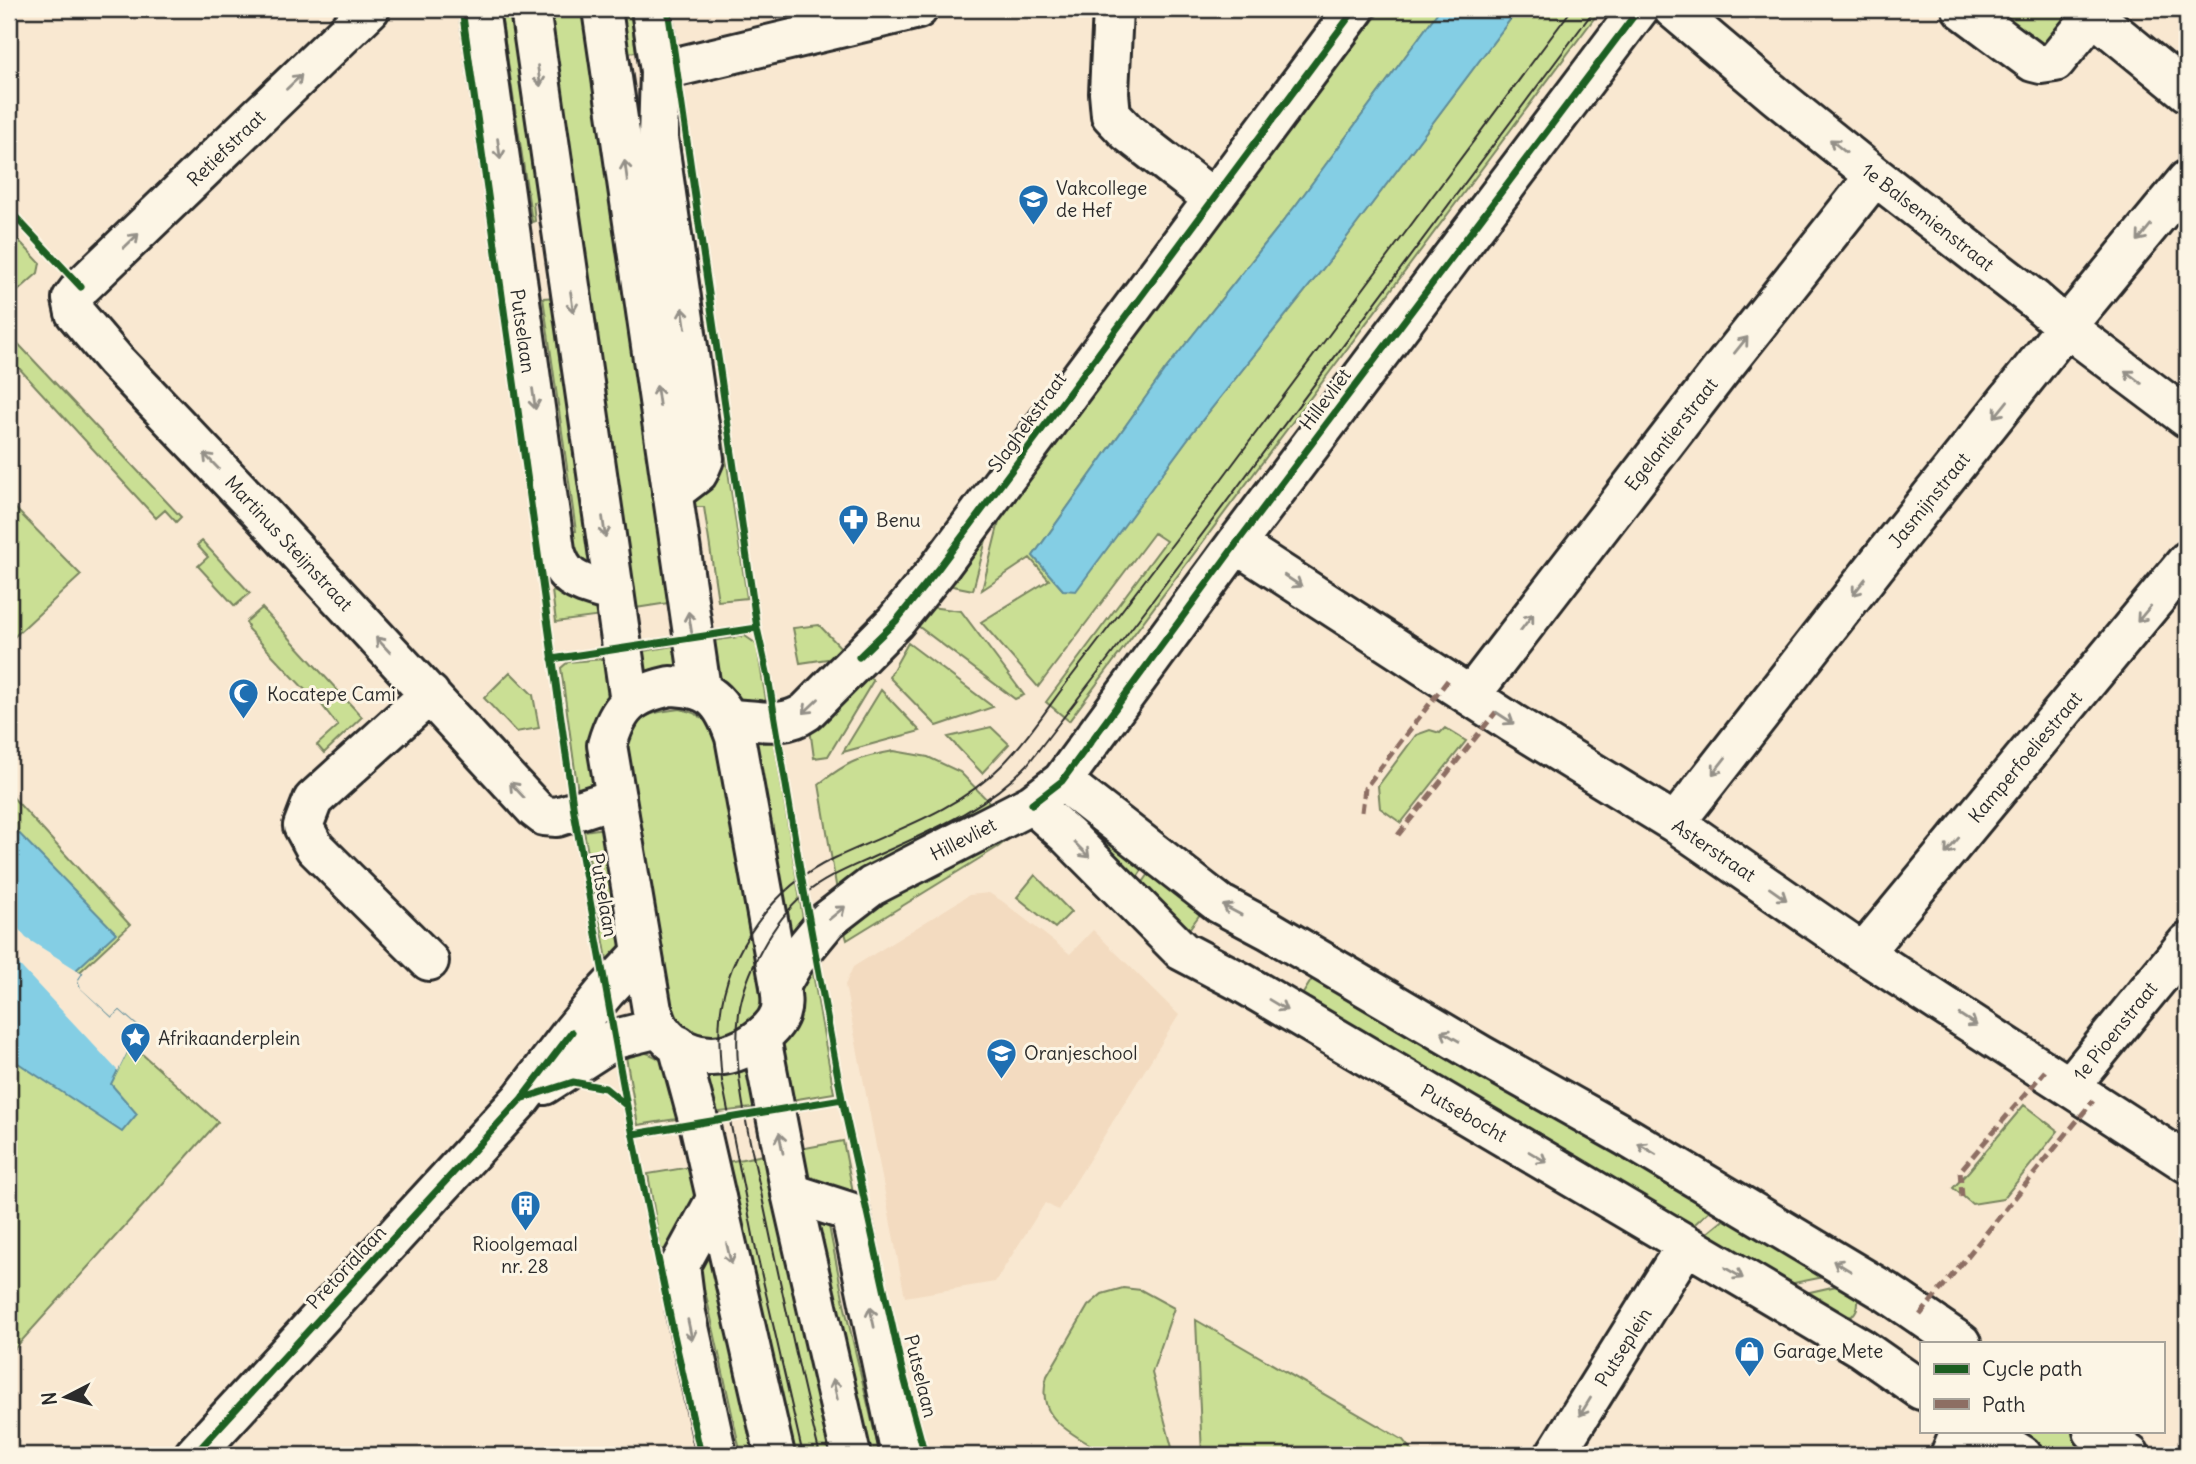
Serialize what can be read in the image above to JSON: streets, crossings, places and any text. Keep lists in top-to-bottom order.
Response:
{
  "streets": {
    "street": [
      "Retiefstraat",
      "1e Balsemienstraat",
      "Putselaan",
      "Hillevliet",
      "Slaghekstraat",
      "Egelantierstraat",
      "Jasmijnstraat",
      "Martinus Steijnstraat",
      "Kamperfoeliestraat",
      "Asterstraat",
      "1e Pioenstraat",
      "Putsebocht",
      "Pretorialaan",
      "Putseplein"
    ]
  },
  "crossings": [
    ["Retiefstraat", "Martinus Steijnstraat"],
    ["1e Balsemienstraat", "Egelantierstraat"],
    ["1e Balsemienstraat", "Jasmijnstraat"],
    ["Hillevliet", "Asterstraat"],
    ["Hillevliet", "Putsebocht"],
    ["Egelantierstraat", "Asterstraat"],
    ["Jasmijnstraat", "Asterstraat"],
    ["Kamperfoeliestraat", "Asterstraat"],
    ["Asterstraat", "1e Pioenstraat"],
    ["Putsebocht", "Putseplein"]
  ],
  "one_way": [
    "Retiefstraat",
    "1e Balsemienstraat",
    "Slaghekstraat",
    "Egelantierstraat",
    "Jasmijnstraat",
    "Martinus Steijnstraat",
    "Kamperfoeliestraat",
    "Putseplein"
  ],
  "places": {
    "school or university": ["Vakcollege de Hef", "Oranjeschool"],
    "pharmacy": ["Benu"],
    "mosque": ["Kocatepe Cami"],
    "place": ["Afrikaanderplein"],
    "building": ["Rioolgemaal nr. 28"],
    "shop": ["Garage Mete"]
  },
  "legend": ["Cycle path", "Path"],
  "north": "left"
}
